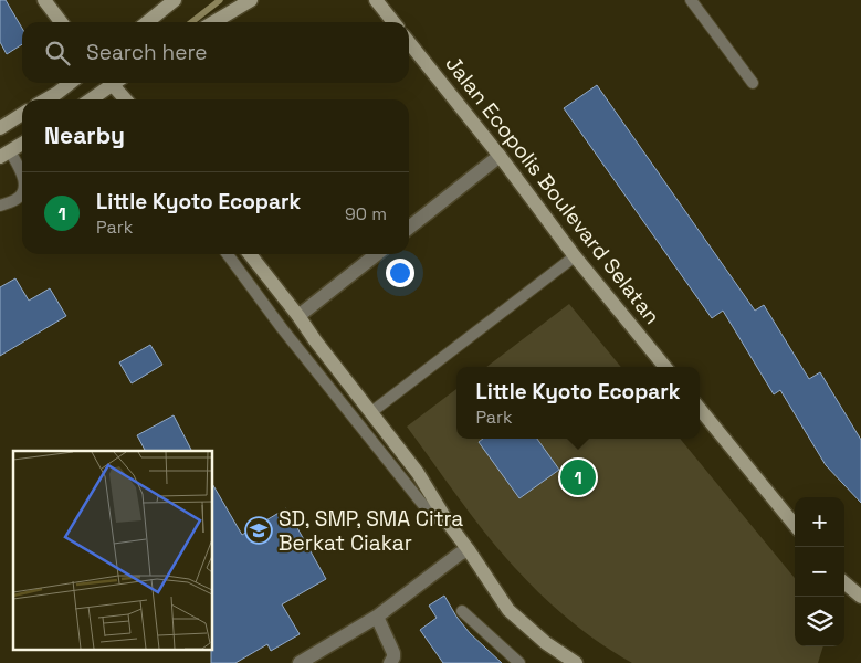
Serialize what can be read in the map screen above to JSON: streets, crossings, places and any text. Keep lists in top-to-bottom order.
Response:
{
  "streets": {
    "street": ["Jalan Ecopolis Boulevard Selatan"]
  },
  "places": {
    "school or university": ["SD, SMP, SMA Citra Berkat Ciakar"]
  },
  "page": {
    "search": "Search here",
    "heading": "Nearby",
    "list": [
      {
        "mark": "1",
        "name": "Little Kyoto Ecopark",
        "note": "Park",
        "value": "90 m"
      }
    ],
    "popup": ["Little Kyoto Ecopark", "Park"],
    "pins": "1",
    "map_buttons": ["+", "−"]
  }
}
